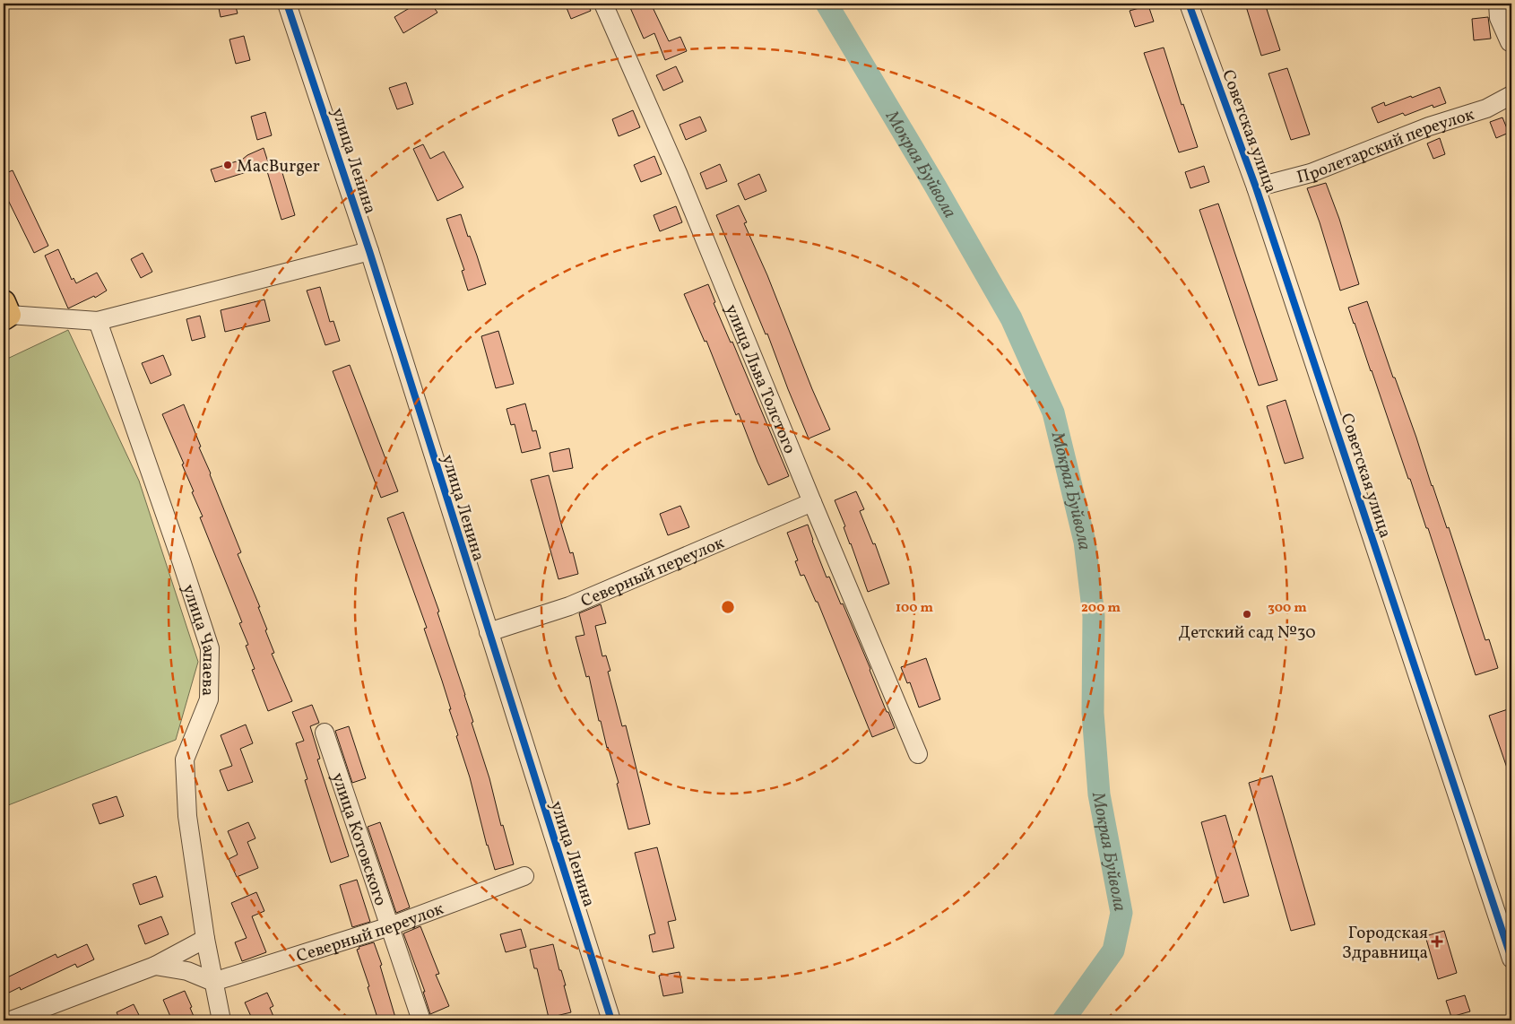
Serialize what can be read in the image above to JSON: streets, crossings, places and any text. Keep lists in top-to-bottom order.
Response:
{
  "streets": {
    "street": [
      "Советская улица",
      "Пролетарский переулок",
      "улица Ленина",
      "улица Льва Толстого",
      "Северный переулок",
      "улица Чапаева",
      "улица Котовского"
    ]
  },
  "crossings": [
    ["Советская улица", "Пролетарский переулок"],
    ["улица Ленина", "Северный переулок"],
    ["улица Льва Толстого", "Северный переулок"],
    ["Северный переулок", "улица Чапаева"],
    ["Северный переулок", "улица Котовского"]
  ],
  "water": ["Мокрая Буйвола"],
  "places": {
    "other": ["MacBurger", "Детский сад №30"],
    "health": ["Городская Здравница"]
  },
  "rings": ["100 m", "200 m", "300 m"]
}
